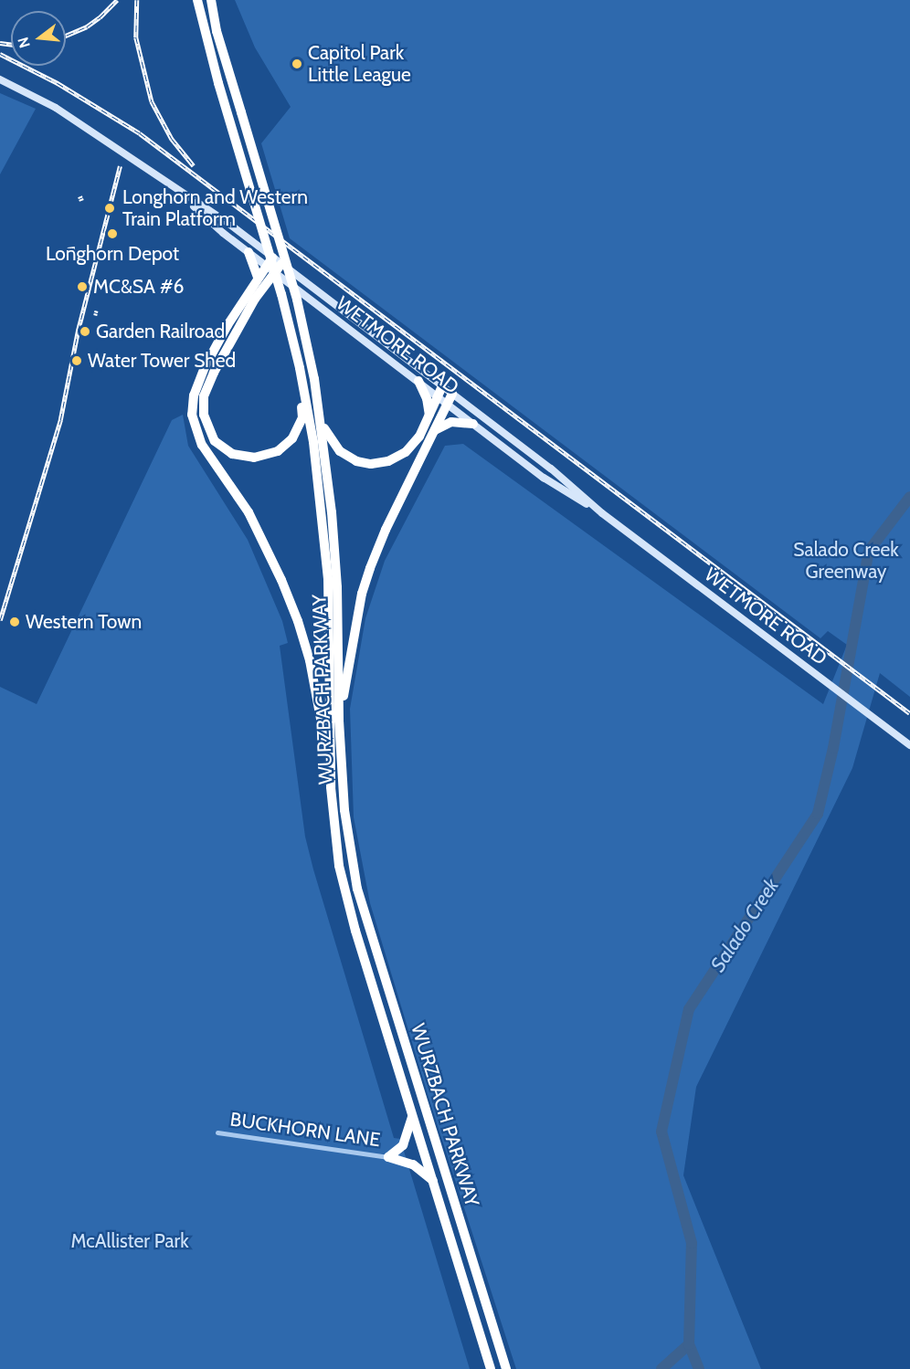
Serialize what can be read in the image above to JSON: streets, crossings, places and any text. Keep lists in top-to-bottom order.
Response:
{
  "streets": {
    "highway": ["WURZBACH PARKWAY"],
    "main road": ["WETMORE ROAD"],
    "street": ["BUCKHORN LANE"]
  },
  "water": ["Salado Creek"],
  "parks": ["Salado Creek Greenway", "McAllister Park"],
  "places": [
    "Capitol Park Little League",
    "Longhorn and Western Train Platform",
    "Longhorn Depot",
    "MC&SA #6",
    "Garden Railroad",
    "Water Tower Shed",
    "Western Town"
  ],
  "north": "left"
}
